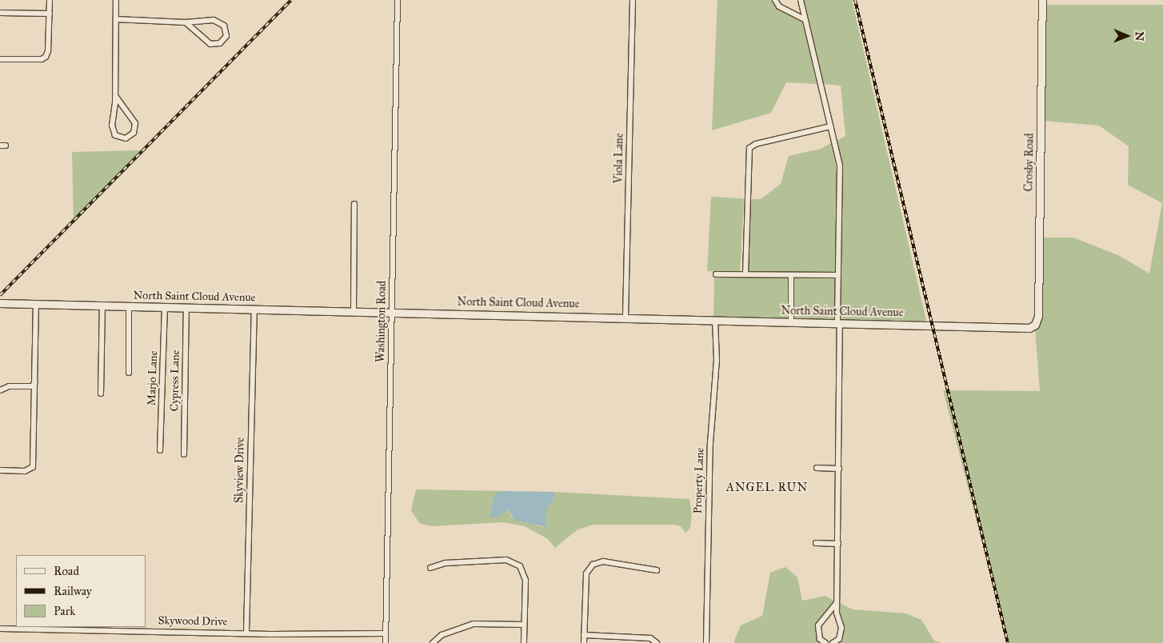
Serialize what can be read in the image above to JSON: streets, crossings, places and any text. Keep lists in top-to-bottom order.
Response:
{
  "streets": {
    "street": [
      "Viola Lane",
      "Crosby Road",
      "North Saint Cloud Avenue",
      "Washington Road",
      "Marjo Lane",
      "Cypress Lane",
      "Skyview Drive",
      "Property Lane",
      "Skywood Drive"
    ]
  },
  "crossings": [
    ["Viola Lane", "North Saint Cloud Avenue"],
    ["Crosby Road", "North Saint Cloud Avenue"],
    ["North Saint Cloud Avenue", "Washington Road"],
    ["North Saint Cloud Avenue", "Marjo Lane"],
    ["North Saint Cloud Avenue", "Cypress Lane"],
    ["North Saint Cloud Avenue", "Skyview Drive"],
    ["North Saint Cloud Avenue", "Property Lane"],
    ["Washington Road", "Skywood Drive"],
    ["Skyview Drive", "Skywood Drive"]
  ],
  "districts": ["ANGEL RUN"],
  "legend": ["Road", "Railway", "Park"],
  "north": "right"
}
